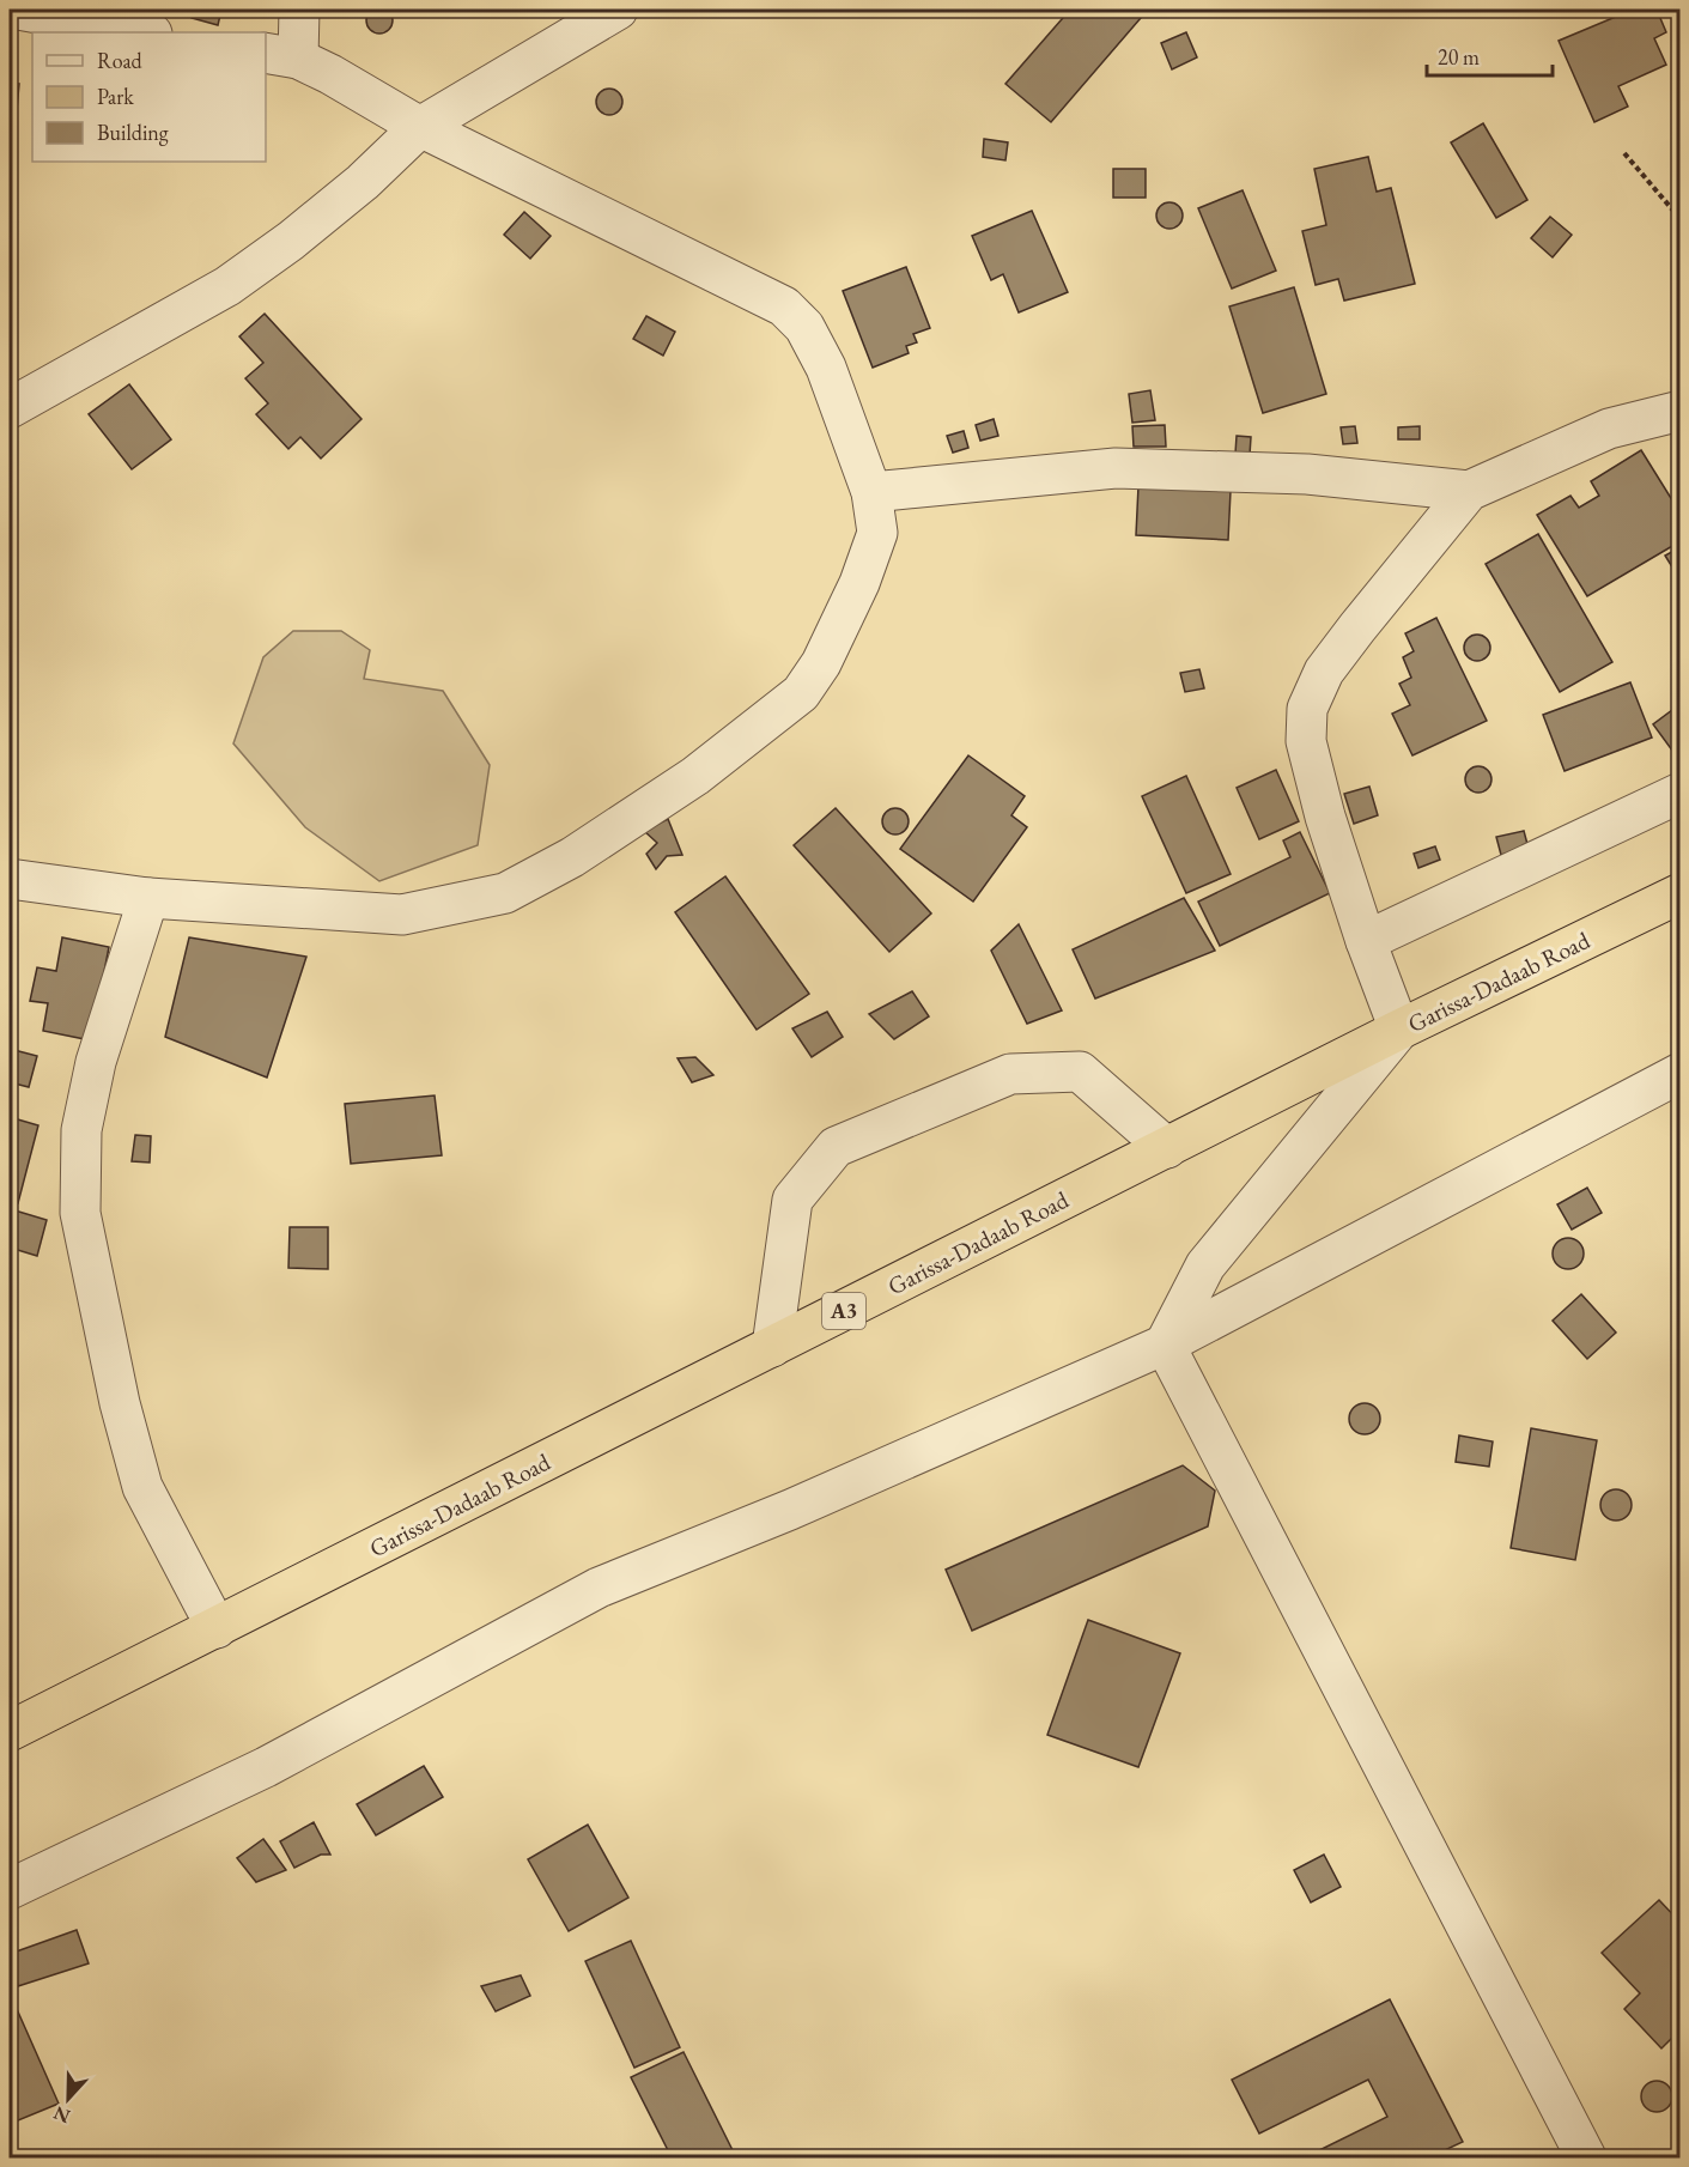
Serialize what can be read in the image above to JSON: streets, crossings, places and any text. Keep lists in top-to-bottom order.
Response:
{
  "streets": {
    "highway": ["Garissa-Dadaab Road", "A3"]
  },
  "legend": ["Road", "Park", "Building"],
  "scale_bar": "20 m",
  "north": "bottom"
}
